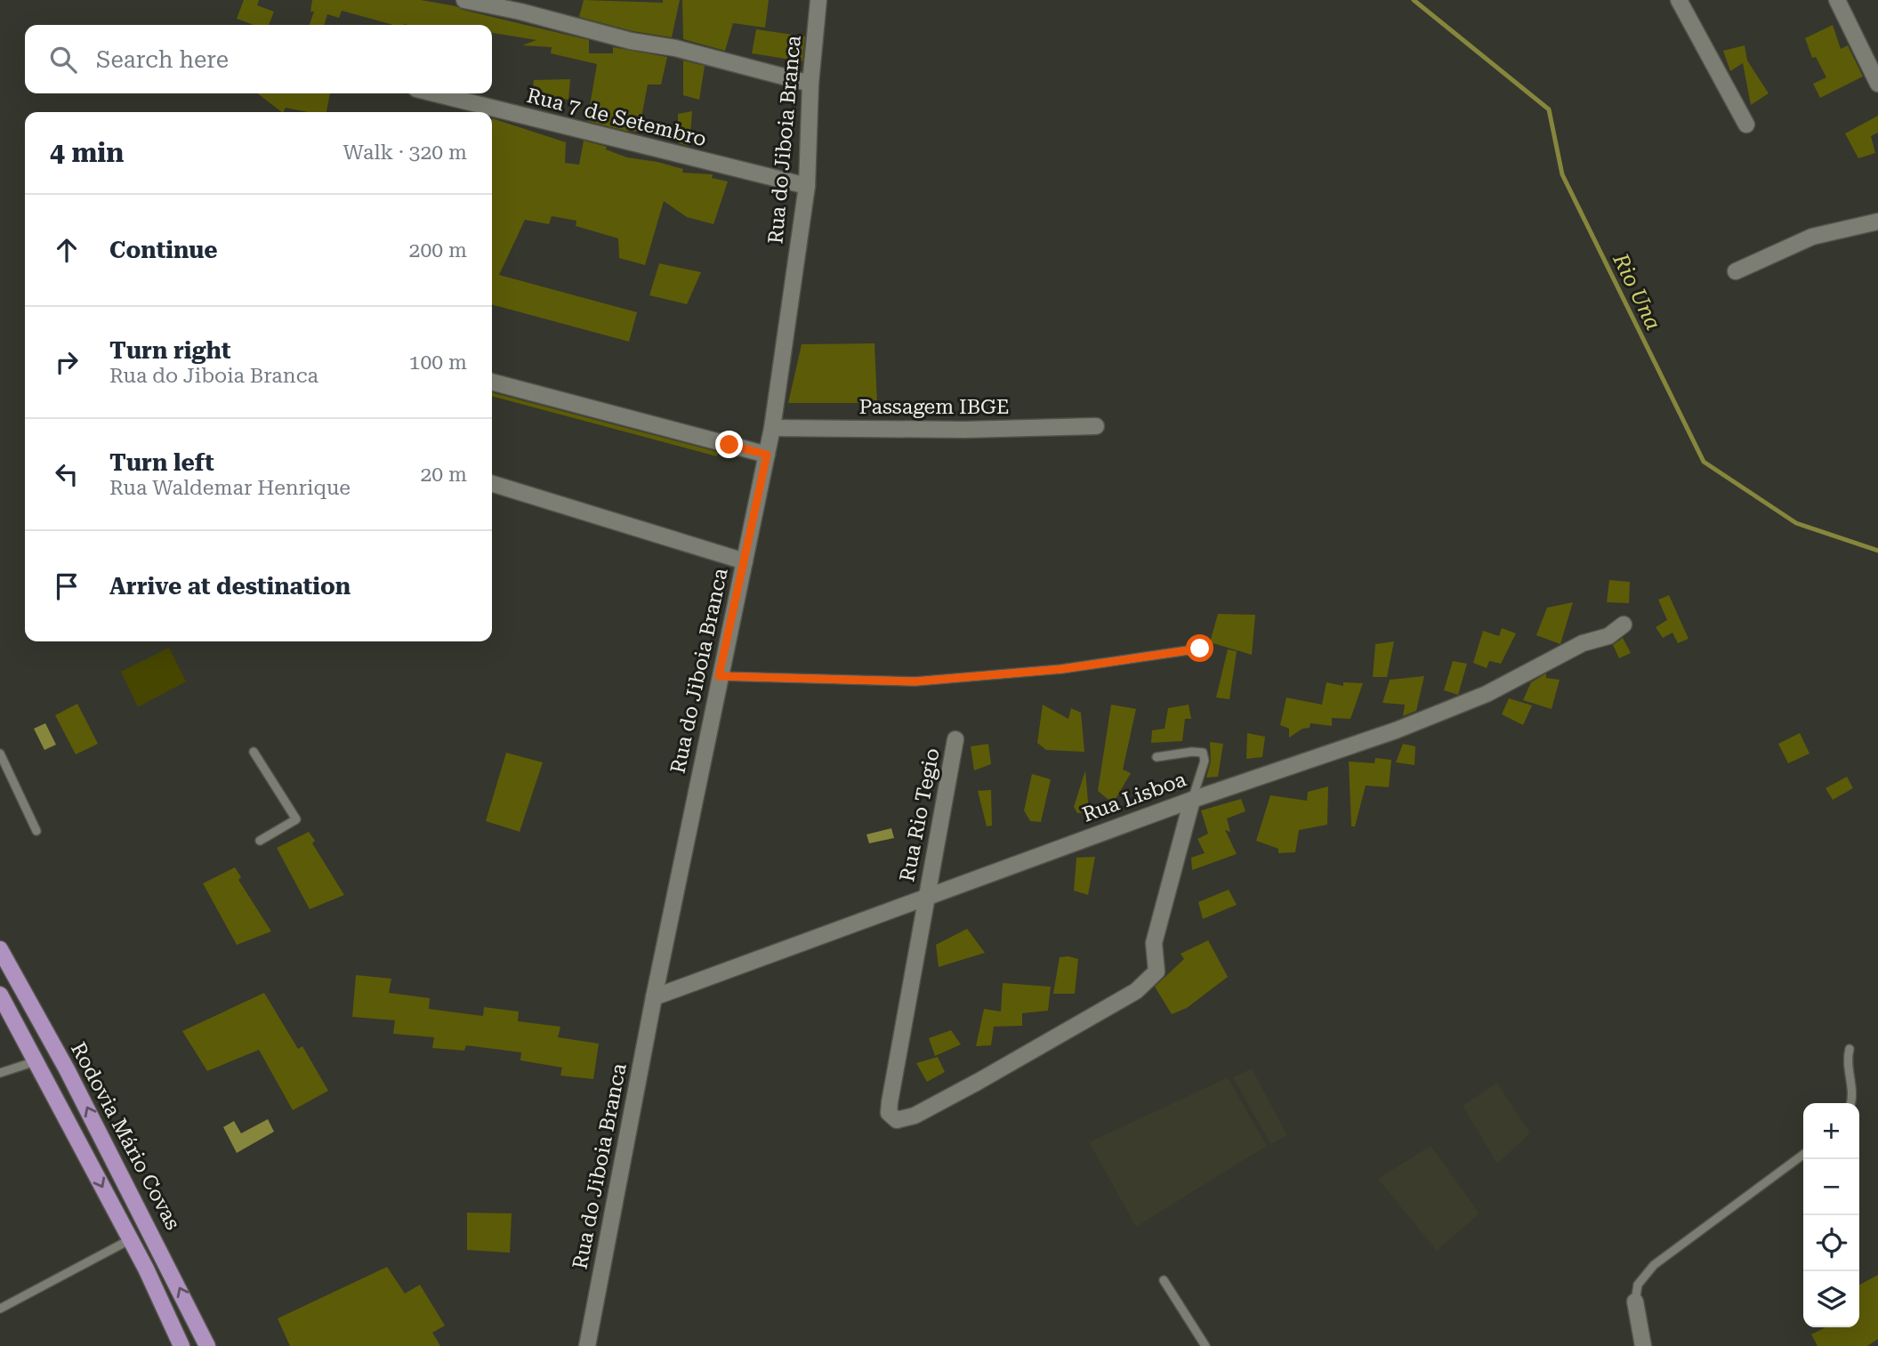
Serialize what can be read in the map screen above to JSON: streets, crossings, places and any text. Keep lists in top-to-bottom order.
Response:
{
  "streets": {
    "main road": ["Rodovia Mário Covas"],
    "street": [
      "Rua 7 de Setembro",
      "Rua do Jiboia Branca",
      "Passagem IBGE",
      "Rua Lisboa",
      "Rua Rio Tegio"
    ]
  },
  "crossings": [
    ["Rua 7 de Setembro", "Rua do Jiboia Branca"],
    ["Rua do Jiboia Branca", "Passagem IBGE"],
    ["Rua do Jiboia Branca", "Rua Lisboa"],
    ["Rua Lisboa", "Rua Rio Tegio"]
  ],
  "water": ["Rio Una"],
  "page": {
    "search": "Search here",
    "heading": ["4 min", "Walk · 320 m"],
    "list": [
      ["Continue", "200 m"],
      ["Turn right", "Rua do Jiboia Branca", "100 m"],
      ["Turn left", "Rua Waldemar Henrique", "20 m"],
      "Arrive at destination"
    ],
    "map_buttons": ["+", "−"]
  }
}
